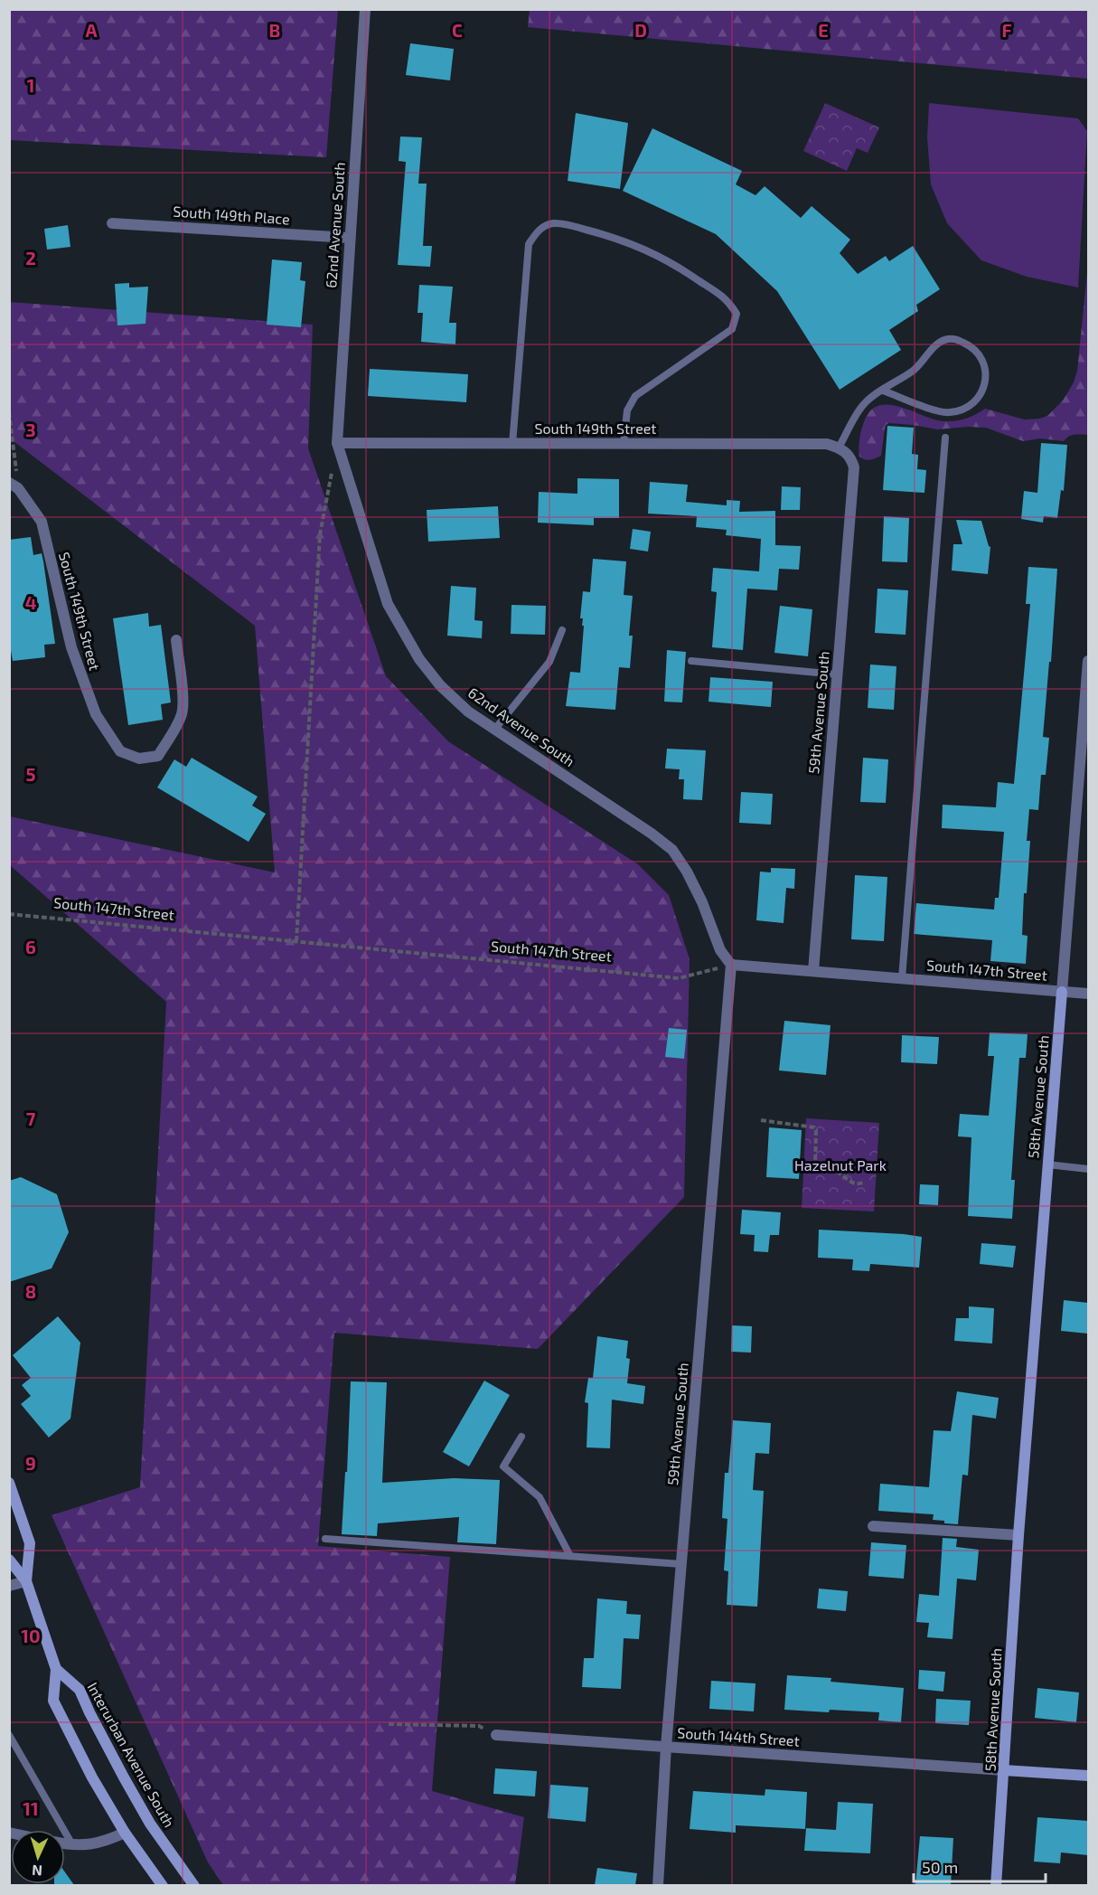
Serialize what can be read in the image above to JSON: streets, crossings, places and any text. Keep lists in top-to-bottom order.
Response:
{
  "streets": {
    "street": [
      "South 149th Place",
      "62nd Avenue South",
      "South 149th Street",
      "59th Avenue South",
      "South 147th Street",
      "58th Avenue South",
      "South 144th Street",
      "Interurban Avenue South"
    ]
  },
  "crossings": [
    ["South 149th Place", "62nd Avenue South"],
    ["62nd Avenue South", "South 149th Street"],
    ["62nd Avenue South", "59th Avenue South"],
    ["62nd Avenue South", "South 147th Street"],
    ["South 149th Street", "59th Avenue South"],
    ["59th Avenue South", "South 147th Street"],
    ["59th Avenue South", "South 144th Street"],
    ["South 147th Street", "58th Avenue South"],
    ["58th Avenue South", "South 144th Street"]
  ],
  "parks": ["Hazelnut Park"],
  "scale_bar": "50 m",
  "north": "bottom",
  "grid": {
    "columns": [
      "A",
      "B",
      "C",
      "D",
      "E",
      "F"
    ],
    "rows": [
      "1",
      "2",
      "3",
      "4",
      "5",
      "6",
      "7",
      "8",
      "9",
      "10",
      "11"
    ]
  }
}
